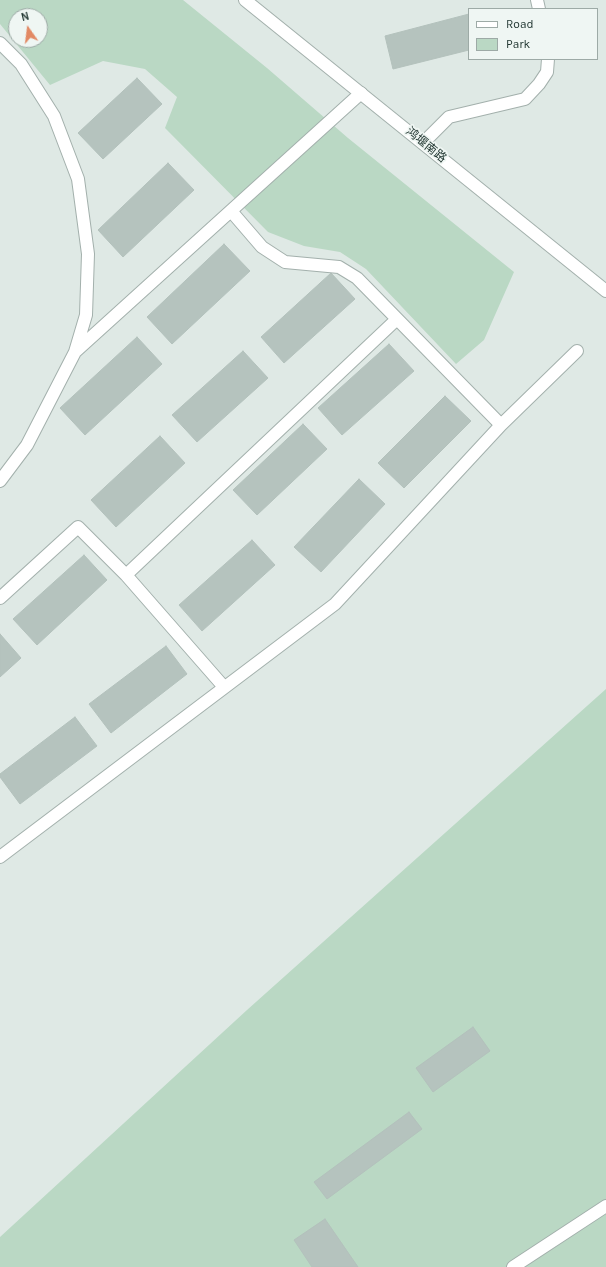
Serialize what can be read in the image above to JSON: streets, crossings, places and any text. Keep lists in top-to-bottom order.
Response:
{
  "streets": {
    "street": ["鸿堰南路"]
  },
  "legend": ["Road", "Park"],
  "north": "top"
}
